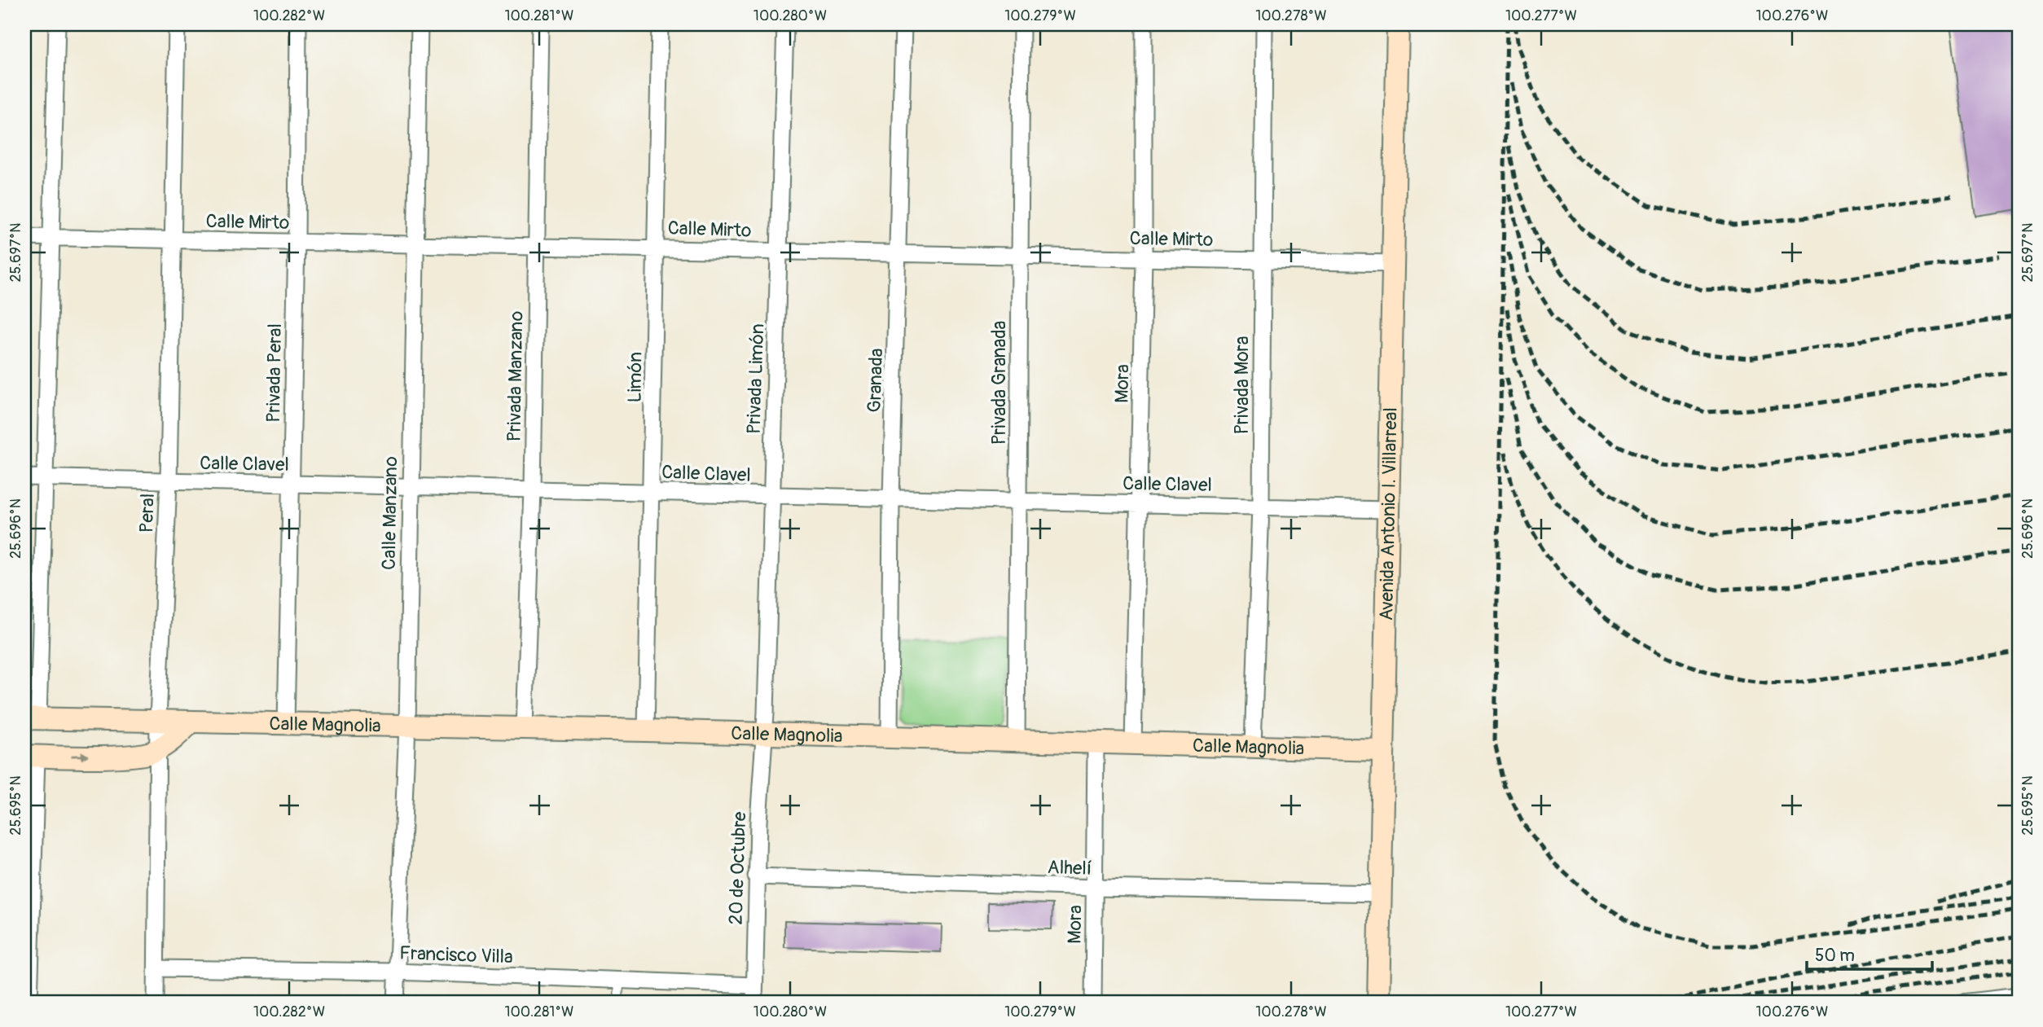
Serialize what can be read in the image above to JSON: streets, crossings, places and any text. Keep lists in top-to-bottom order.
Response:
{
  "streets": {
    "street": [
      "Calle Mirto",
      "Privada Peral",
      "Privada Manzano",
      "Limón",
      "Privada Limón",
      "Granada",
      "Privada Granada",
      "Mora",
      "Privada Mora",
      "Calle Clavel",
      "Peral",
      "Calle Manzano",
      "Avenida Antonio I. Villarreal",
      "Calle Magnolia",
      "Alhelí",
      "20 de Octubre",
      "Francisco Villa"
    ]
  },
  "crossings": [
    ["Calle Mirto", "Privada Peral"],
    ["Calle Mirto", "Privada Manzano"],
    ["Calle Mirto", "Limón"],
    ["Calle Mirto", "Privada Limón"],
    ["Calle Mirto", "Granada"],
    ["Calle Mirto", "Privada Granada"],
    ["Calle Mirto", "Mora"],
    ["Calle Mirto", "Privada Mora"],
    ["Calle Mirto", "Peral"],
    ["Calle Mirto", "Calle Manzano"],
    ["Calle Mirto", "Avenida Antonio I. Villarreal"],
    ["Privada Peral", "Calle Clavel"],
    ["Privada Peral", "Calle Magnolia"],
    ["Privada Manzano", "Calle Clavel"],
    ["Privada Manzano", "Calle Magnolia"],
    ["Limón", "Calle Clavel"],
    ["Limón", "Calle Magnolia"],
    ["Privada Limón", "Calle Clavel"],
    ["Privada Limón", "Calle Magnolia"],
    ["Privada Limón", "20 de Octubre"],
    ["Granada", "Calle Clavel"],
    ["Granada", "Calle Magnolia"],
    ["Privada Granada", "Calle Clavel"],
    ["Privada Granada", "Calle Magnolia"],
    ["Mora", "Calle Clavel"],
    ["Mora", "Calle Magnolia"],
    ["Mora", "Alhelí"],
    ["Privada Mora", "Calle Clavel"],
    ["Privada Mora", "Calle Magnolia"],
    ["Calle Clavel", "Peral"],
    ["Calle Clavel", "Calle Manzano"],
    ["Calle Clavel", "Avenida Antonio I. Villarreal"],
    ["Peral", "Calle Magnolia"],
    ["Peral", "Francisco Villa"],
    ["Calle Manzano", "Calle Magnolia"],
    ["Calle Manzano", "Francisco Villa"],
    ["Avenida Antonio I. Villarreal", "Calle Magnolia"],
    ["Avenida Antonio I. Villarreal", "Alhelí"],
    ["Calle Magnolia", "20 de Octubre"],
    ["Alhelí", "20 de Octubre"],
    ["20 de Octubre", "Francisco Villa"]
  ],
  "scale_bar": "50 m",
  "coordinates": [
    "100.282°W",
    "100.281°W",
    "100.280°W",
    "100.279°W",
    "100.278°W",
    "100.277°W",
    "100.276°W",
    "25.697°N",
    "25.696°N",
    "25.695°N"
  ]
}
